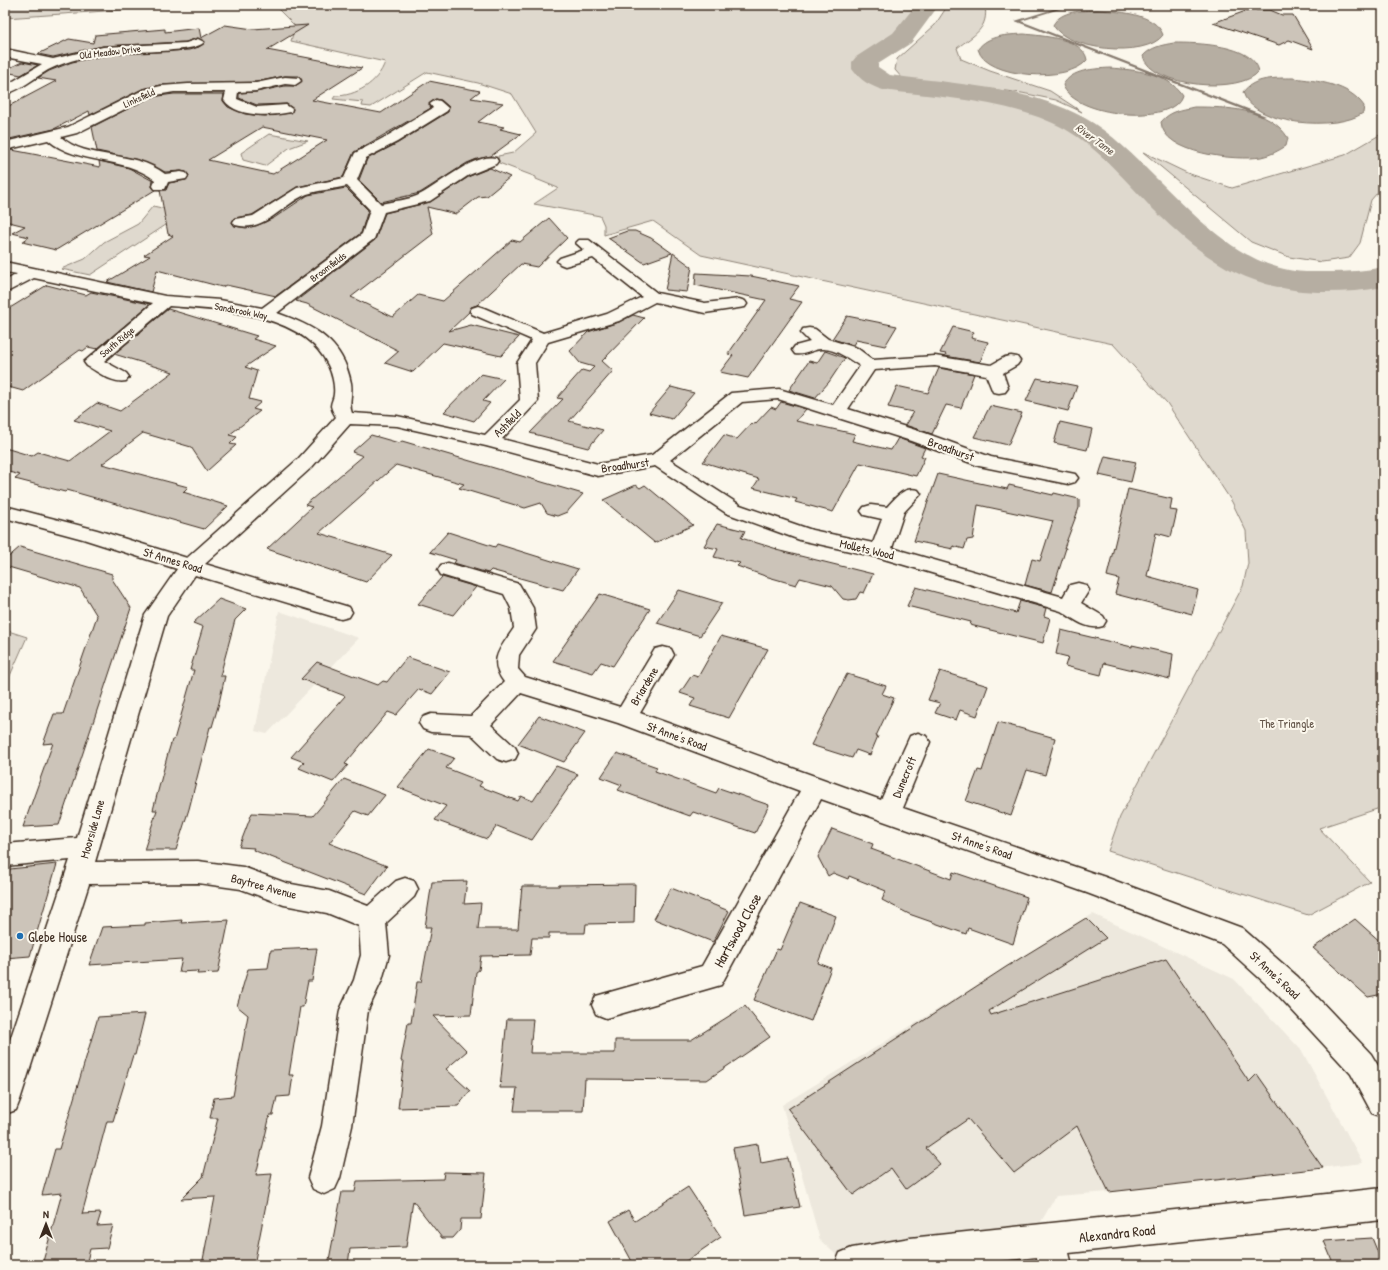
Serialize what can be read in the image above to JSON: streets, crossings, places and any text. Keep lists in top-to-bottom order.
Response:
{
  "streets": {
    "street": [
      "Old Meadow Drive",
      "Linksfield",
      "Broomfields",
      "Sandbrook Way",
      "South Ridge",
      "Ashfield",
      "Broadhurst",
      "Mollets Wood",
      "St Annes Road",
      "Briardene",
      "St Anne's Road",
      "Dunecroft",
      "Moorside Lane",
      "Baytree Avenue",
      "Hartswood Close",
      "Alexandra Road"
    ]
  },
  "crossings": [
    ["Broomfields", "Sandbrook Way"],
    ["Sandbrook Way", "South Ridge"],
    ["Sandbrook Way", "Broadhurst"],
    ["Ashfield", "Broadhurst"],
    ["Broadhurst", "Mollets Wood"],
    ["St Annes Road", "Moorside Lane"],
    ["Briardene", "St Anne's Road"],
    ["St Anne's Road", "Dunecroft"],
    ["St Anne's Road", "Hartswood Close"],
    ["Moorside Lane", "Baytree Avenue"]
  ],
  "water": ["River Tame"],
  "parks": ["The Triangle"],
  "places": ["Glebe House"],
  "north": "top"
}
